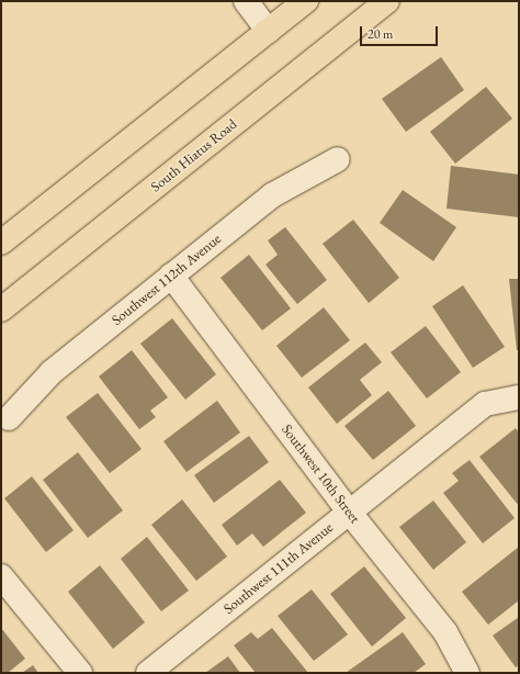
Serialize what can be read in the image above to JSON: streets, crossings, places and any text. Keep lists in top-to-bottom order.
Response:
{
  "streets": {
    "main road": ["South Hiatus Road"],
    "street": ["Southwest 112th Avenue", "Southwest 10th Street", "Southwest 111th Avenue"]
  },
  "crossings": [
    ["Southwest 112th Avenue", "Southwest 10th Street"],
    ["Southwest 10th Street", "Southwest 111th Avenue"]
  ],
  "scale_bar": "20 m"
}
